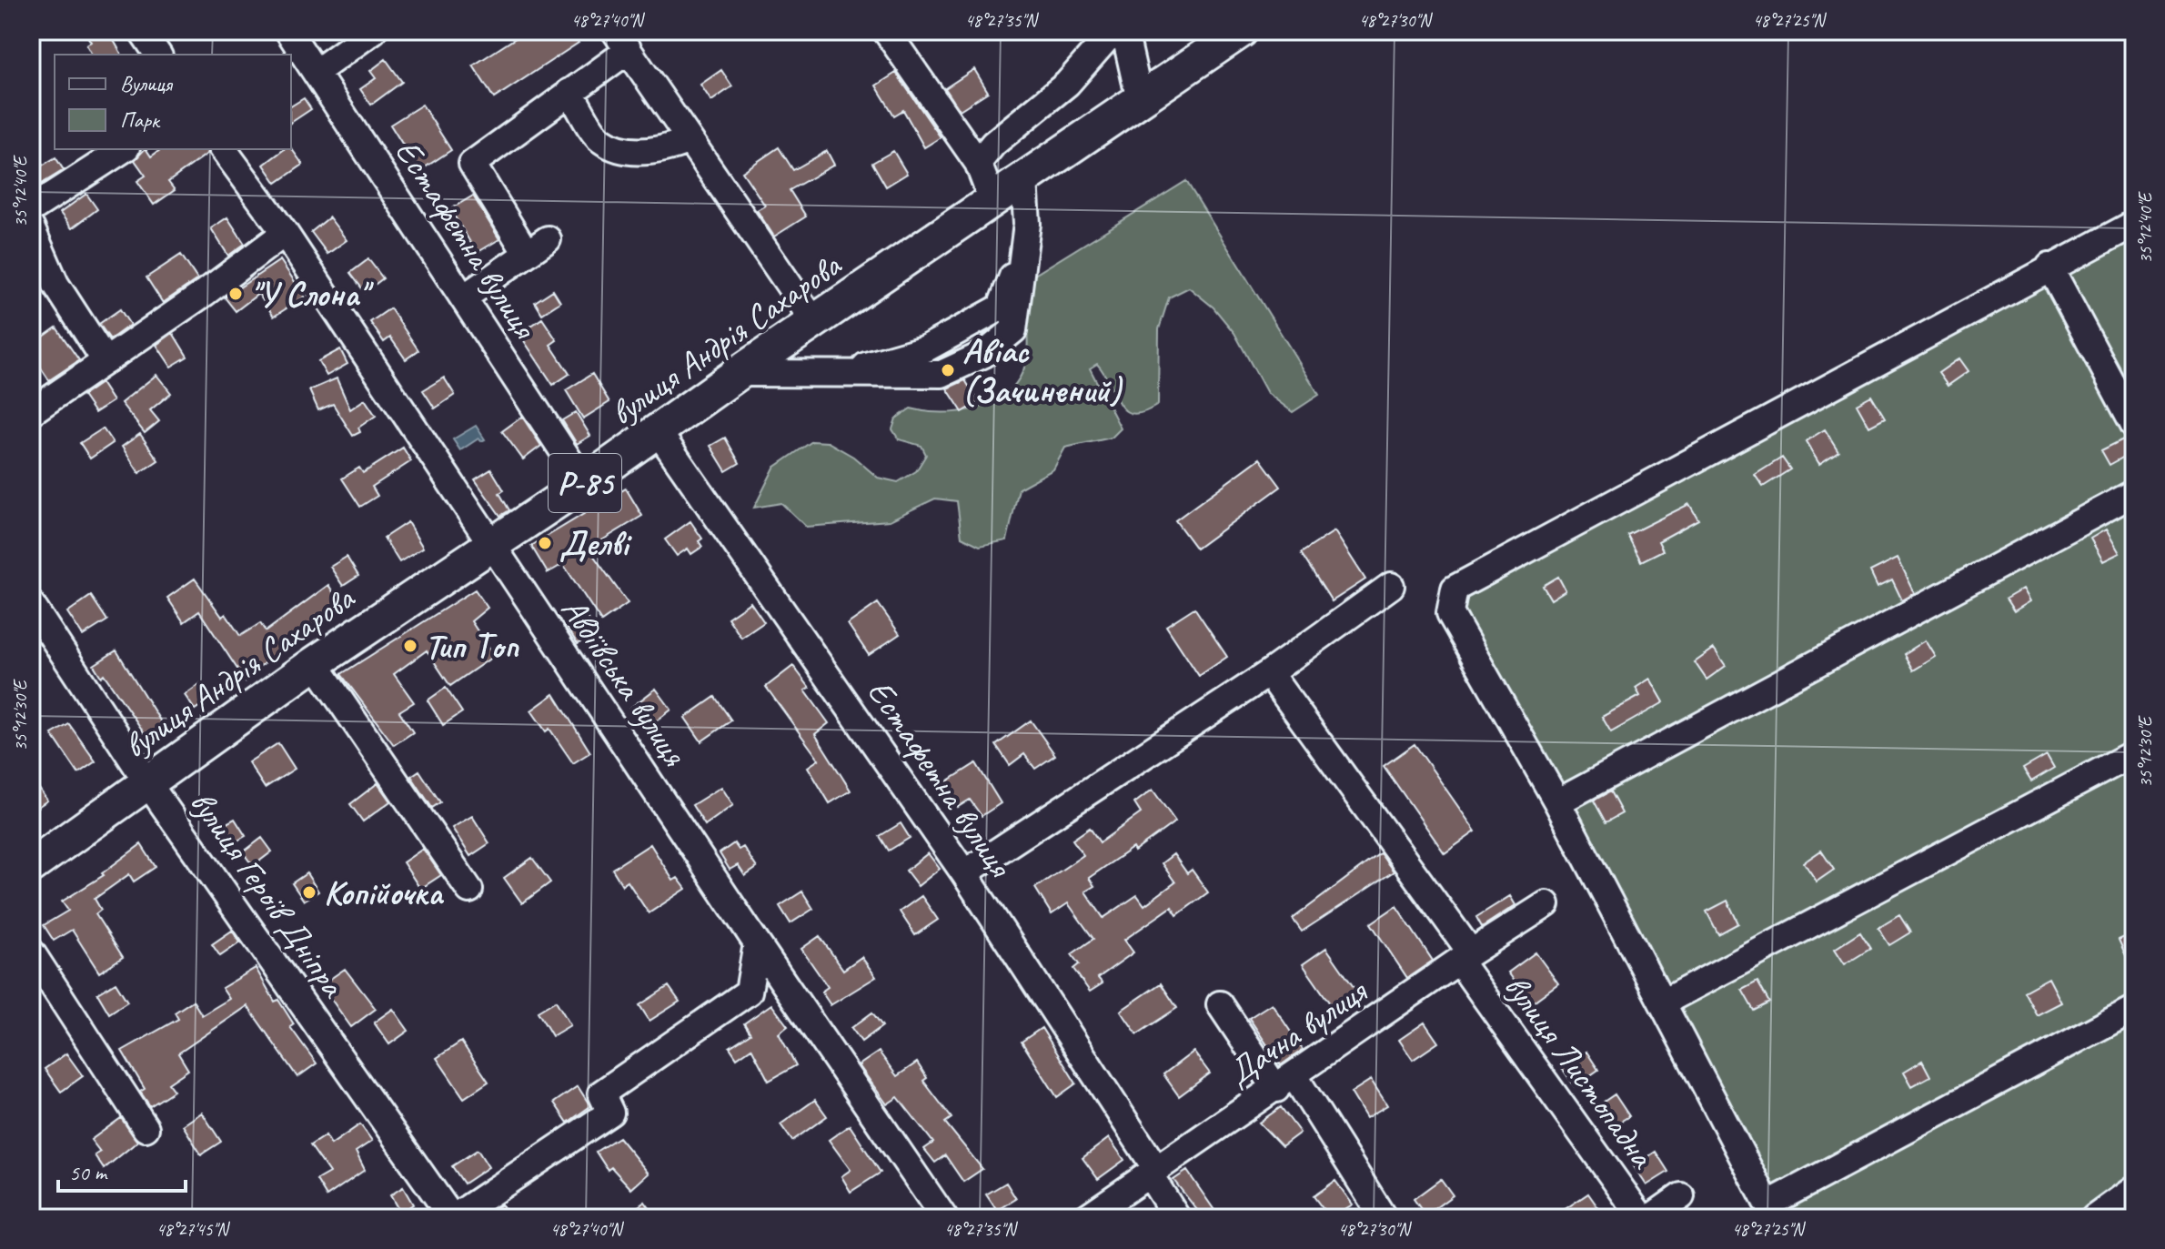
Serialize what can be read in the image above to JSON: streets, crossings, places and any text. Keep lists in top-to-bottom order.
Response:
{
  "streets": {
    "main road": ["вулиця Андрія Сахарова", "Р-85"],
    "street": [
      "Естафетна вулиця",
      "Авдіївська вулиця",
      "вулиця Героїв Дніпра",
      "Дачна вулиця",
      "вулиця Листопадна"
    ]
  },
  "crossings": [
    ["Естафетна вулиця", "вулиця Андрія Сахарова"],
    ["Естафетна вулиця", "Дачна вулиця"],
    ["вулиця Андрія Сахарова", "Р-85"],
    ["вулиця Андрія Сахарова", "Авдіївська вулиця"],
    ["вулиця Андрія Сахарова", "вулиця Героїв Дніпра"],
    ["Дачна вулиця", "вулиця Листопадна"]
  ],
  "places": [
    "\"У Слона\"",
    "Авіас (Зачинений)",
    "Делві",
    "Тип Топ",
    "Копійочка"
  ],
  "legend": ["Вулиця", "Парк"],
  "scale_bar": "50 m",
  "coordinates": [
    "48°27'40\"N",
    "48°27'35\"N",
    "48°27'30\"N",
    "48°27'25\"N",
    "35°12'40\"E",
    "35°12'30\"E",
    "48°27'45\"N"
  ]
}
